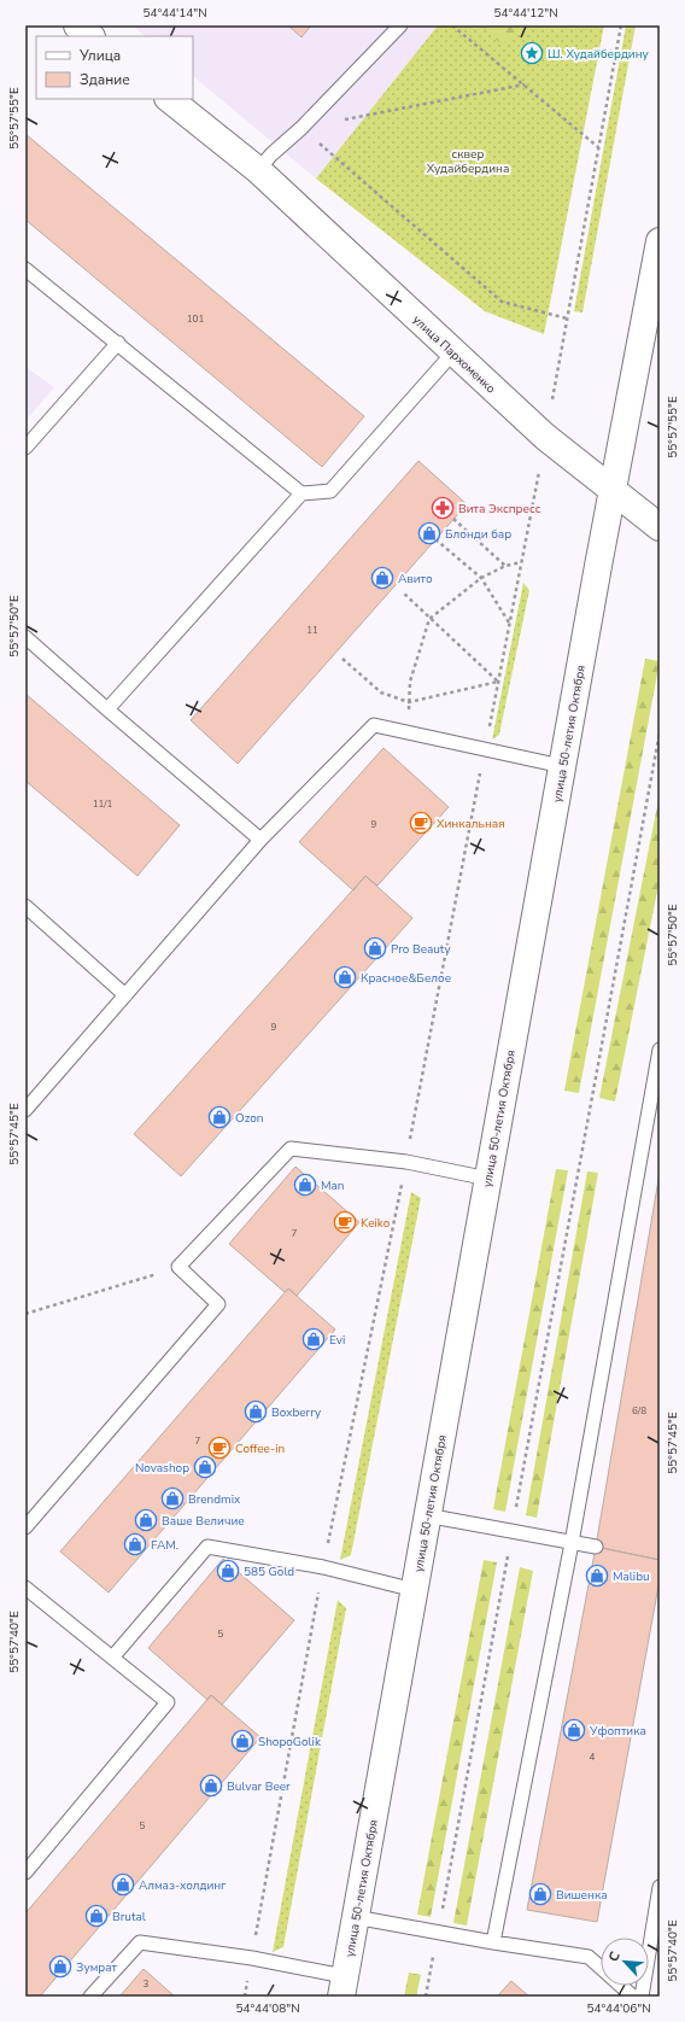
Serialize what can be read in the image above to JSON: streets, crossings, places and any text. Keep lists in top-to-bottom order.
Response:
{
  "streets": {
    "main road": ["улица Пархоменко", "улица 50-летия Октября"]
  },
  "crossings": [
    ["улица Пархоменко", "улица 50-летия Октября"]
  ],
  "parks": ["сквер Худайбердина"],
  "places": {
    "place": ["Ш. Худайбердину"],
    "pharmacy": ["Вита Экспресс"],
    "shop": [
      "Блонди бар",
      "Авито",
      "Pro Beauty",
      "Красное&Белое",
      "Ozon",
      "Man",
      "Evi",
      "Boxberry",
      "Novashop",
      "Brendmix",
      "Ваше Величие",
      "FAM.",
      "585 Gold",
      "Malibu",
      "Уфоптика",
      "ShopoGolik",
      "Bulvar Beer",
      "Алмаз-холдинг",
      "Вишенка",
      "Brutal",
      "Зумрат"
    ],
    "cafe": ["Хинкальная", "Keiko", "Coffee-in"]
  },
  "house_numbers": [
    "101",
    "11",
    "11/1",
    "9",
    "9",
    "7",
    "6/8",
    "7",
    "5",
    "4",
    "5",
    "3"
  ],
  "legend": ["Улица", "Здание"],
  "north": "top left",
  "coordinates": [
    "54°44'14\"N",
    "54°44'12\"N",
    "55°57'55\"E",
    "55°57'50\"E",
    "55°57'45\"E",
    "55°57'40\"E",
    "54°44'08\"N",
    "54°44'06\"N"
  ]
}
